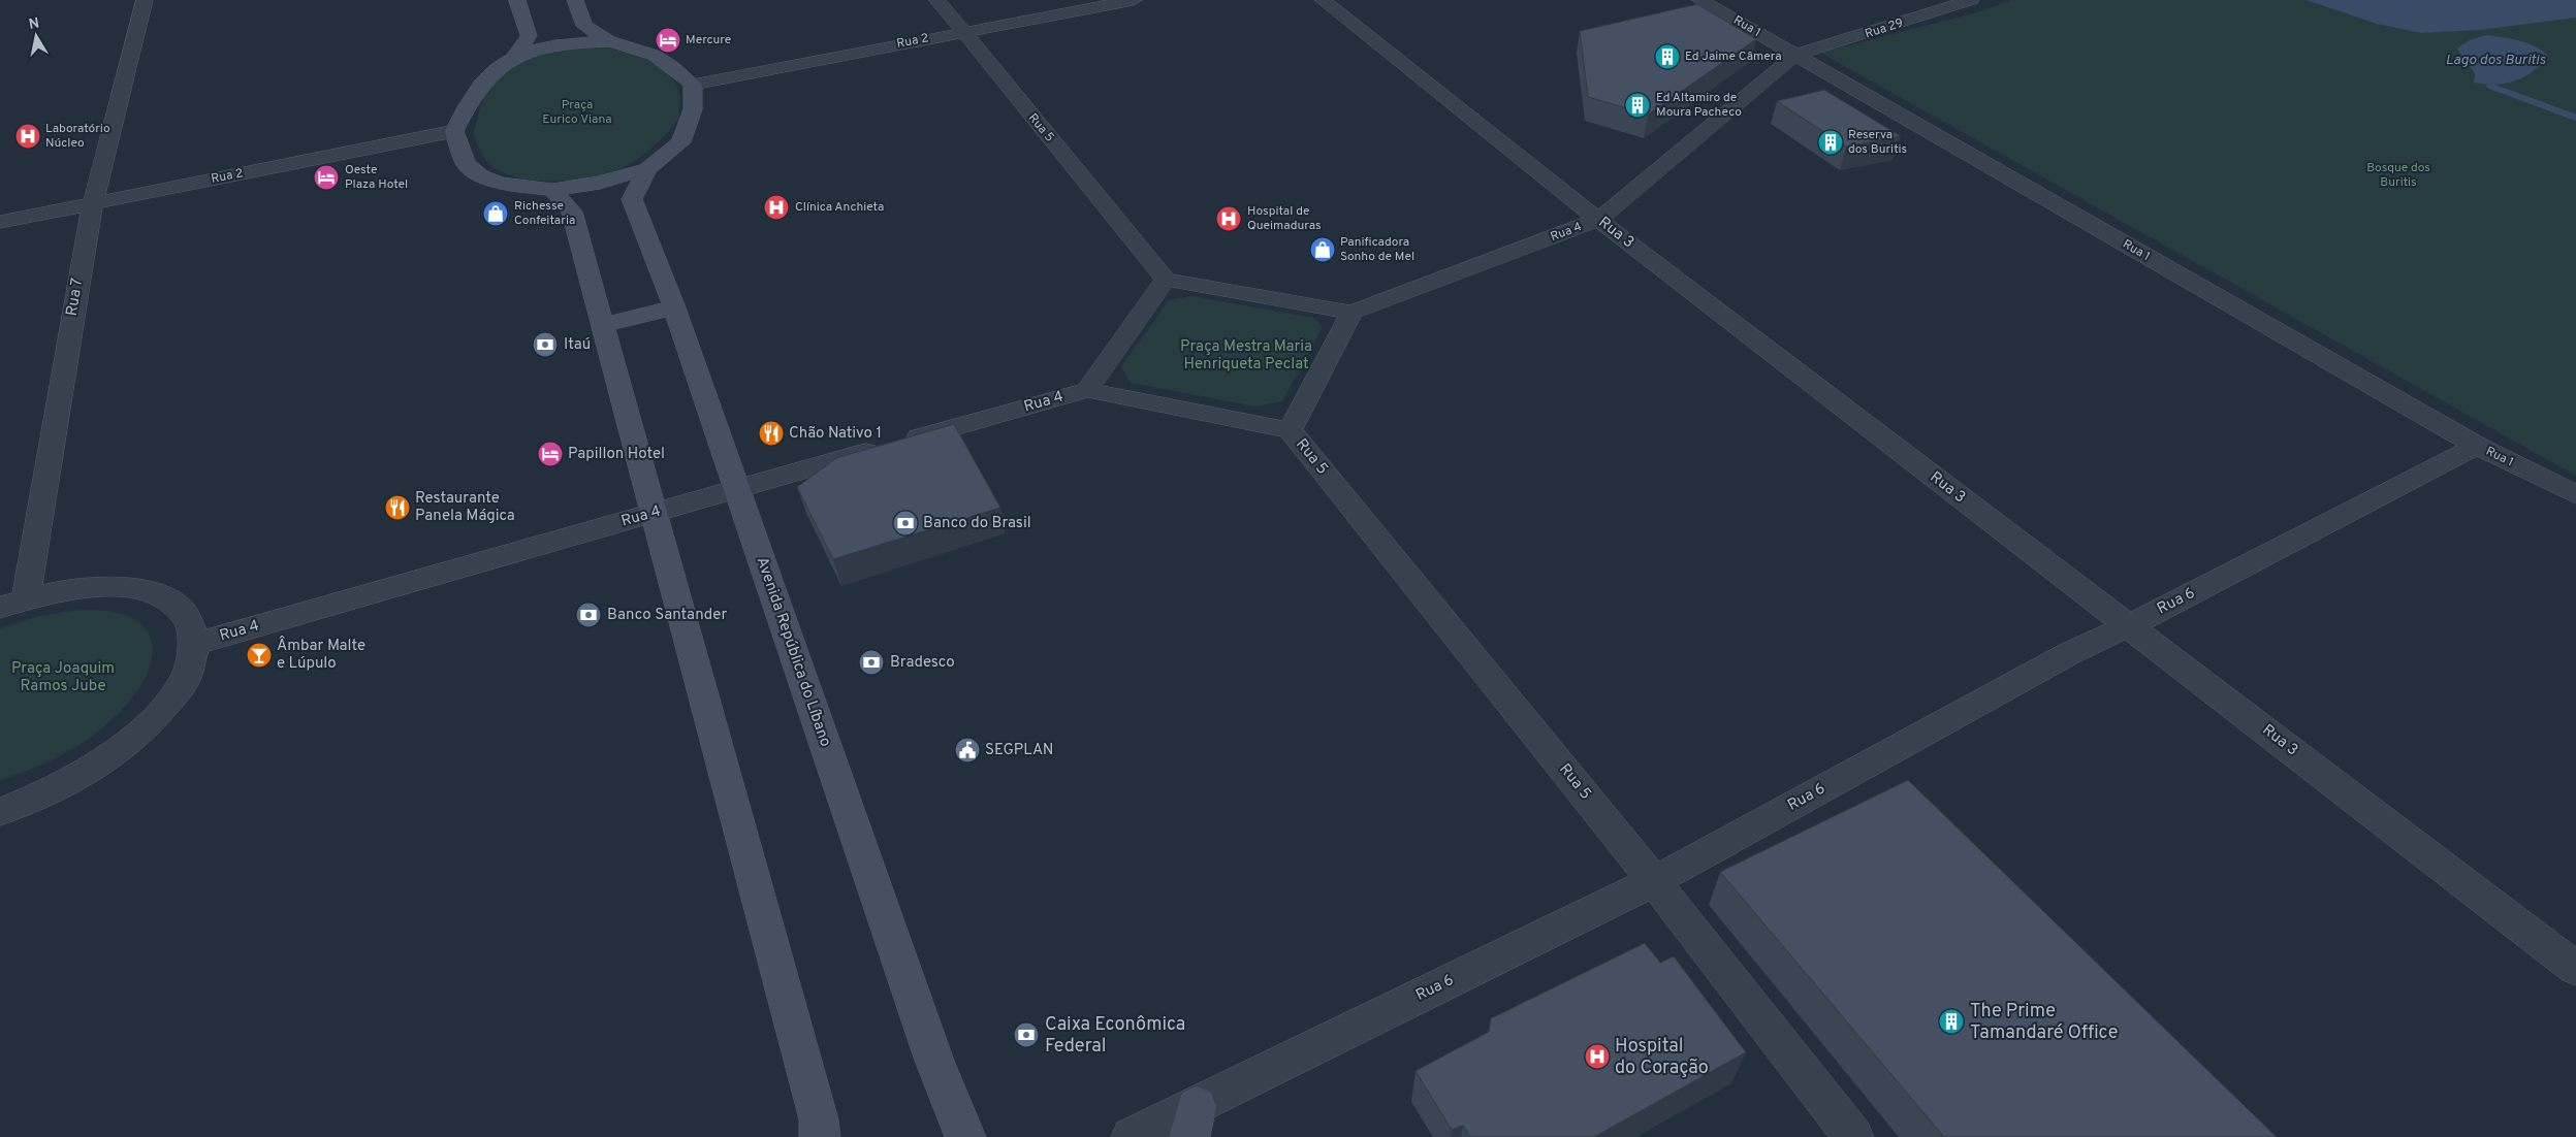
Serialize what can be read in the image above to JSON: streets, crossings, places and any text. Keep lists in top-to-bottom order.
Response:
{
  "streets": {
    "main road": ["Avenida República do Líbano"],
    "street": [
      "Rua 1",
      "Rua 29",
      "Rua 2",
      "Rua 5",
      "Rua 4",
      "Rua 3",
      "Rua 7",
      "Rua 6"
    ]
  },
  "crossings": [
    ["Rua 1", "Rua 29"],
    ["Rua 1", "Rua 4"],
    ["Rua 1", "Rua 6"],
    ["Rua 29", "Rua 4"],
    ["Rua 2", "Rua 5"],
    ["Rua 2", "Rua 7"],
    ["Rua 5", "Rua 6"],
    ["Rua 4", "Rua 3"],
    ["Rua 4", "Avenida República do Líbano"],
    ["Rua 3", "Rua 6"]
  ],
  "water": ["Lago dos Buritis"],
  "parks": [
    "Praça Eurico Viana",
    "Bosque dos Buritis",
    "Praça Mestra Maria Henriqueta Peclat",
    "Praça Joaquim Ramos Jube"
  ],
  "places": {
    "hotel": ["Mercure", "Oeste Plaza Hotel", "Papillon Hotel"],
    "building": [
      "Ed Jaime Câmera",
      "Ed Altamiro de Moura Pacheco",
      "Reserva dos Buritis",
      "The Prime Tamandaré Office"
    ],
    "hospital": [
      "Laboratório Núcleo",
      "Clínica Anchieta",
      "Hospital de Queimaduras",
      "Hospital do Coração"
    ],
    "shop": ["Richesse Confeitaria", "Panificadora Sonho de Mel"],
    "bank": [
      "Itaú",
      "Banco do Brasil",
      "Banco Santander",
      "Bradesco",
      "Caixa Econômica Federal"
    ],
    "restaurant": ["Chão Nativo 1", "Restaurante Panela Mágica"],
    "bar": ["Âmbar Malte e Lúpulo"],
    "public building": ["SEGPLAN"]
  },
  "north": "top"
}
